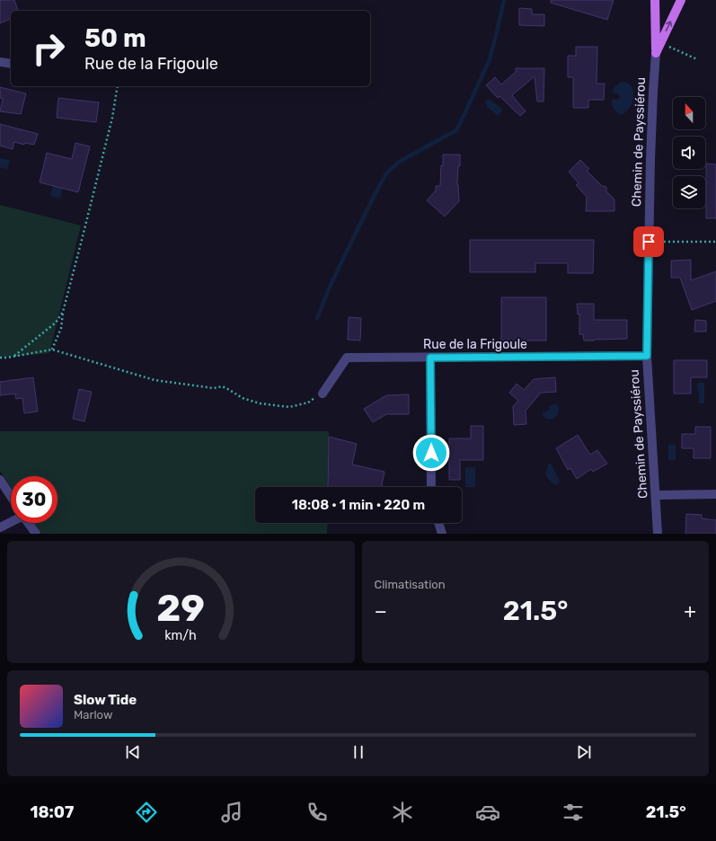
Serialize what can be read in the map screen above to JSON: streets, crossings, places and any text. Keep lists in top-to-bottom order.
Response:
{
  "streets": {
    "main road": ["Chemin de Payssiérou"],
    "street": ["Rue de la Frigoule"]
  },
  "crossings": [
    ["Chemin de Payssiérou", "Rue de la Frigoule"]
  ],
  "north": "top",
  "page": {
    "turn": ["50 m", "Rue de la Frigoule"],
    "limit": "30",
    "trip": "18:08 · 1 min · 220 m",
    "tile": "Climatisation",
    "heat": ["−", "21.5°", "+"],
    "song": ["Slow Tide", "Marlow"],
    "tabs": ["18:07", "21.5°"],
    "gauge": ["29", "km/h"]
  }
}
